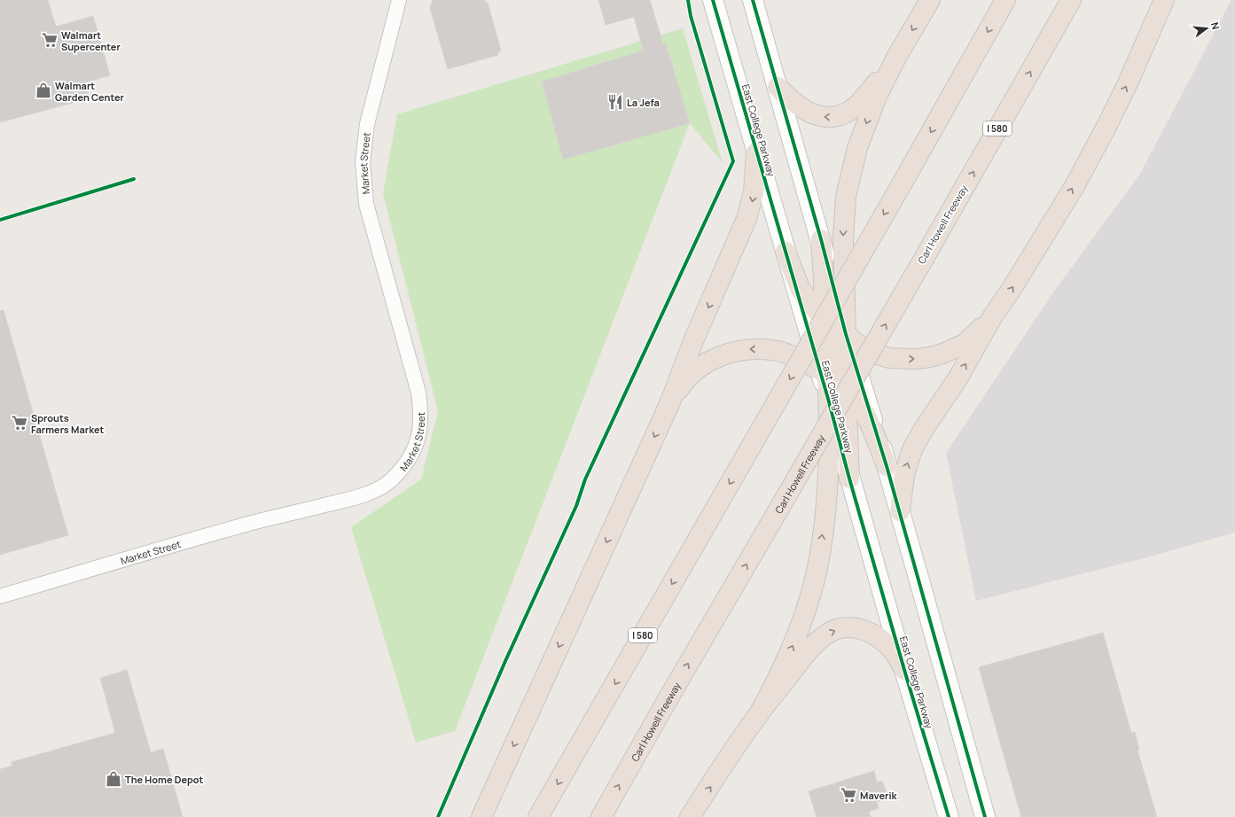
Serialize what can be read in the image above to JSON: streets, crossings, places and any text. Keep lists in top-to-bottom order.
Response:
{
  "streets": {
    "highway": ["I 580", "Carl Howell Freeway"],
    "main road": ["East College Parkway"],
    "street": ["Market Street"]
  },
  "places": {
    "supermarket": ["Walmart Supercenter", "Sprouts Farmers Market", "Maverik"],
    "shop": ["Walmart Garden Center", "The Home Depot"],
    "restaurant": ["La Jefa"]
  },
  "north": "right"
}
